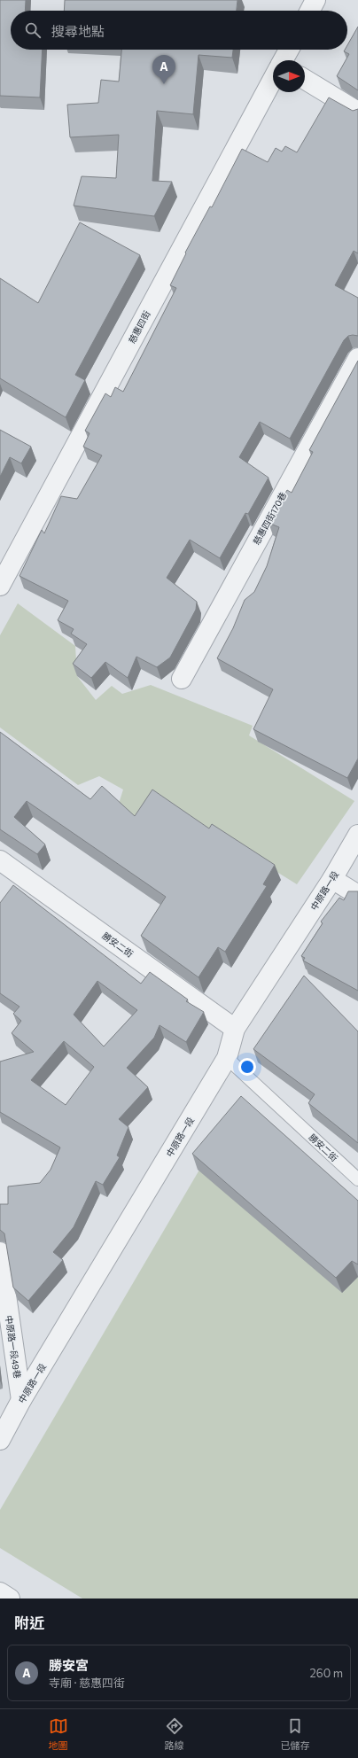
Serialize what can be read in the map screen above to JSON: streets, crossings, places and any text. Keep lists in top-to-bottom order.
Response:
{
  "streets": {
    "street": [
      "慈惠四街",
      "慈惠四街170巷",
      "中原路一段",
      "勝安二街",
      "中原路一段49巷"
    ]
  },
  "crossings": [
    ["中原路一段", "勝安二街"],
    ["中原路一段", "中原路一段49巷"]
  ],
  "north": "right",
  "page": {
    "search": "搜尋地點",
    "pins": "A",
    "heading": "附近",
    "list": [
      {
        "mark": "A",
        "name": "勝安宮",
        "note": "寺廟 · 慈惠四街",
        "value": "260 m"
      }
    ],
    "nav": ["地圖", "路線", "已儲存"]
  }
}
